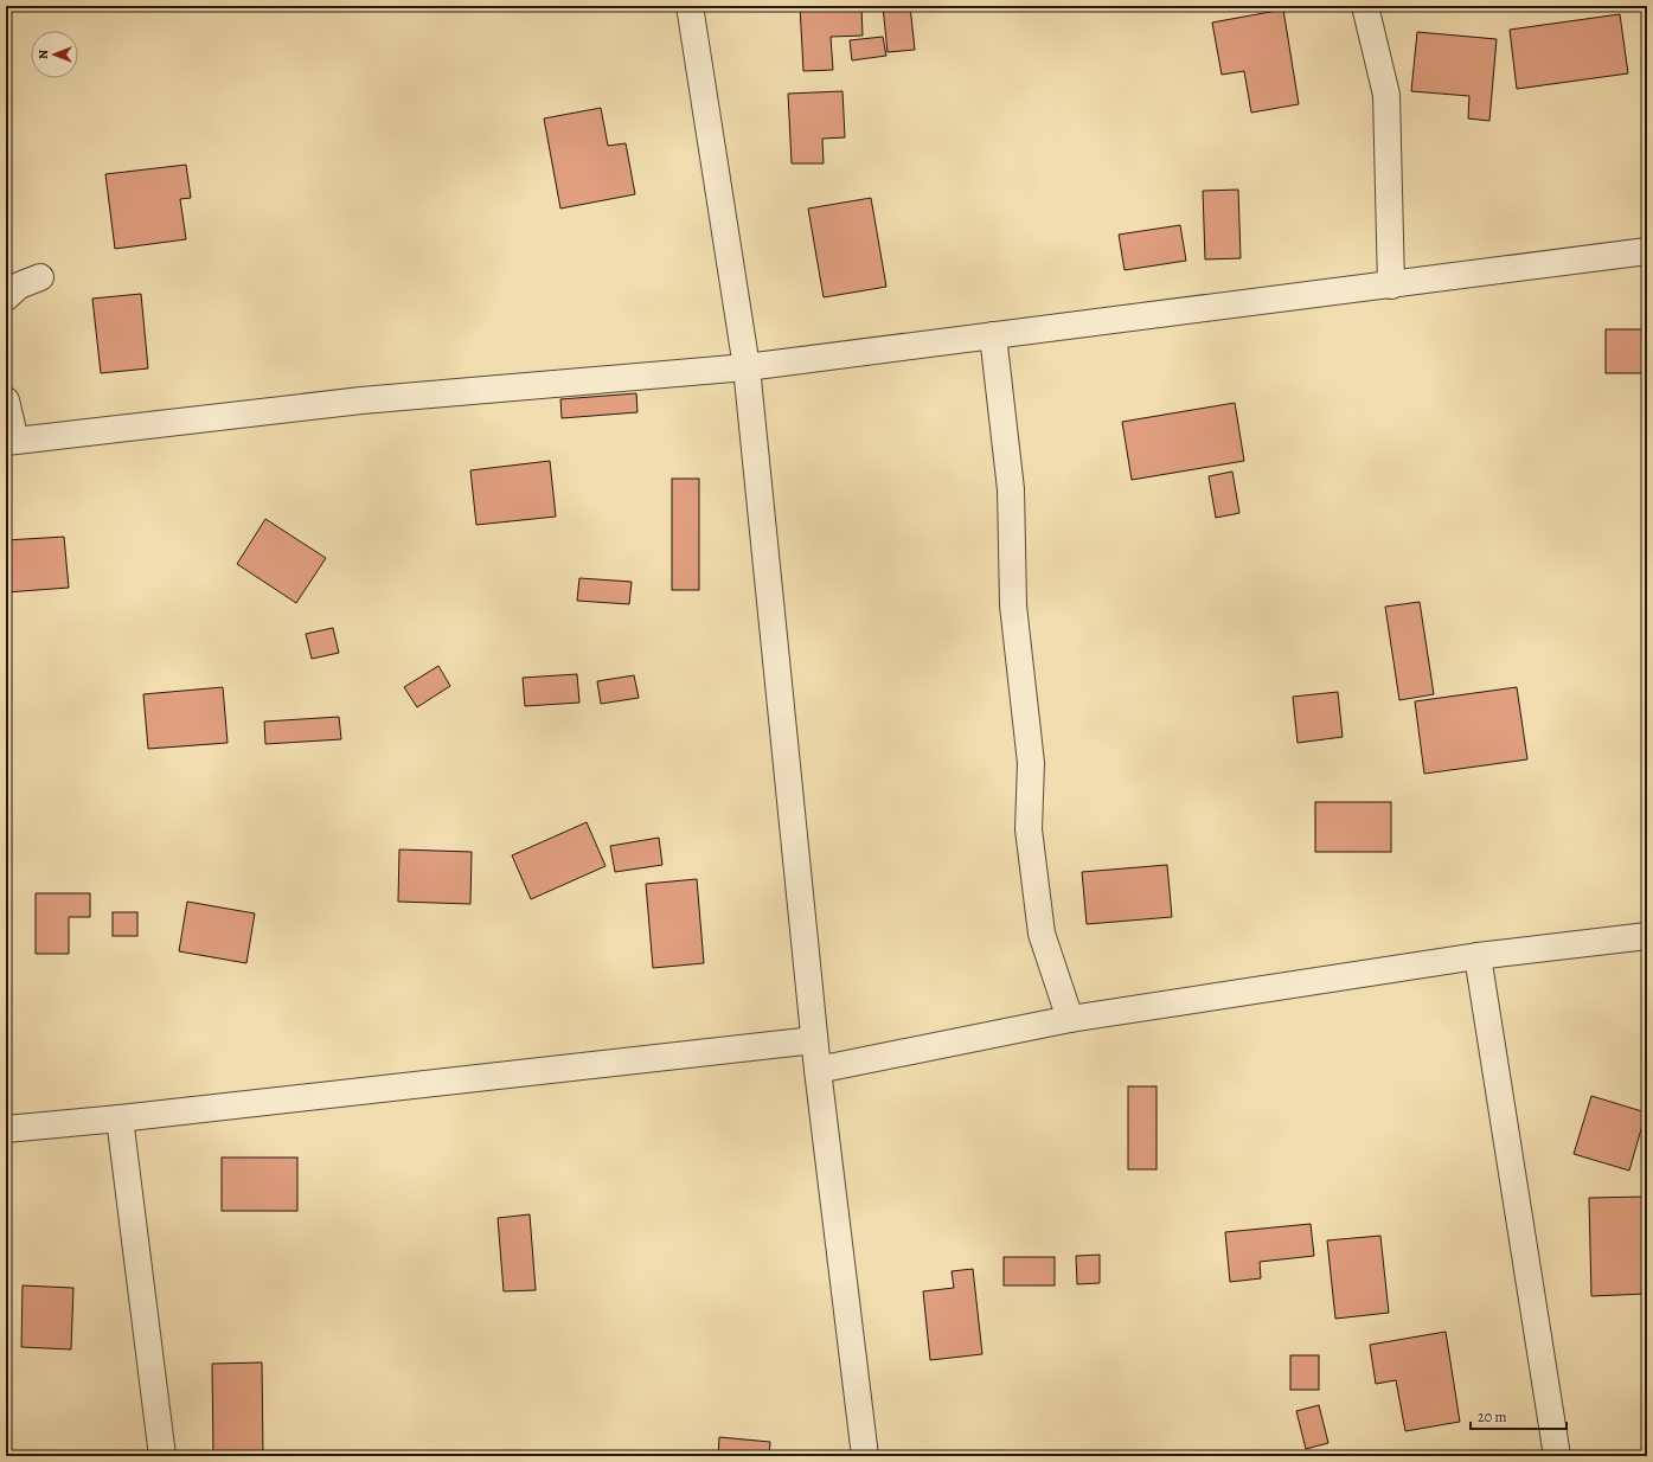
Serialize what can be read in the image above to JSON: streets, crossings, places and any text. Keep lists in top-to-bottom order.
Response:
{
  "scale_bar": "20 m",
  "north": "left"
}
